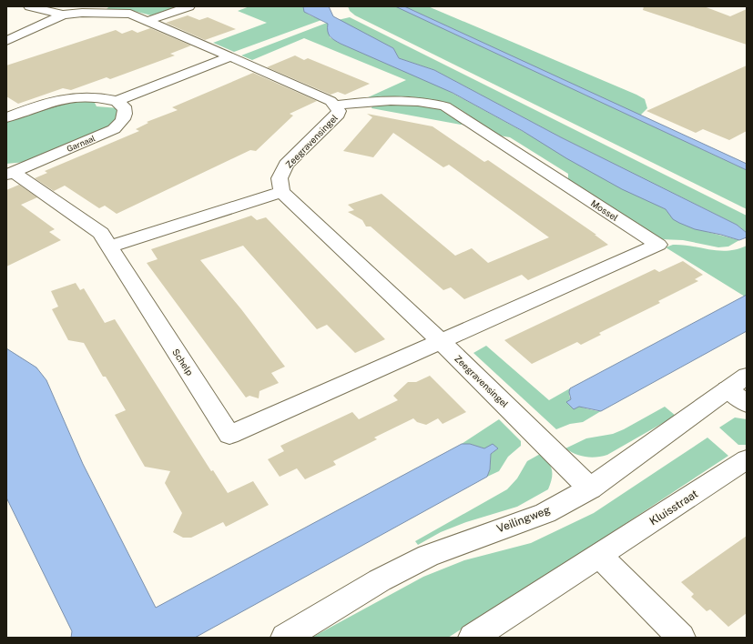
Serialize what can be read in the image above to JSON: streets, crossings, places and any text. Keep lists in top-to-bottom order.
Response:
{
  "streets": {
    "street": [
      "Zeegravensingel",
      "Garnaal",
      "Mossel",
      "Schelp",
      "Kluisstraat",
      "Veilingweg"
    ]
  },
  "crossings": [
    ["Zeegravensingel", "Mossel"],
    ["Zeegravensingel", "Schelp"],
    ["Zeegravensingel", "Veilingweg"],
    ["Garnaal", "Schelp"],
    ["Mossel", "Schelp"]
  ]
}
